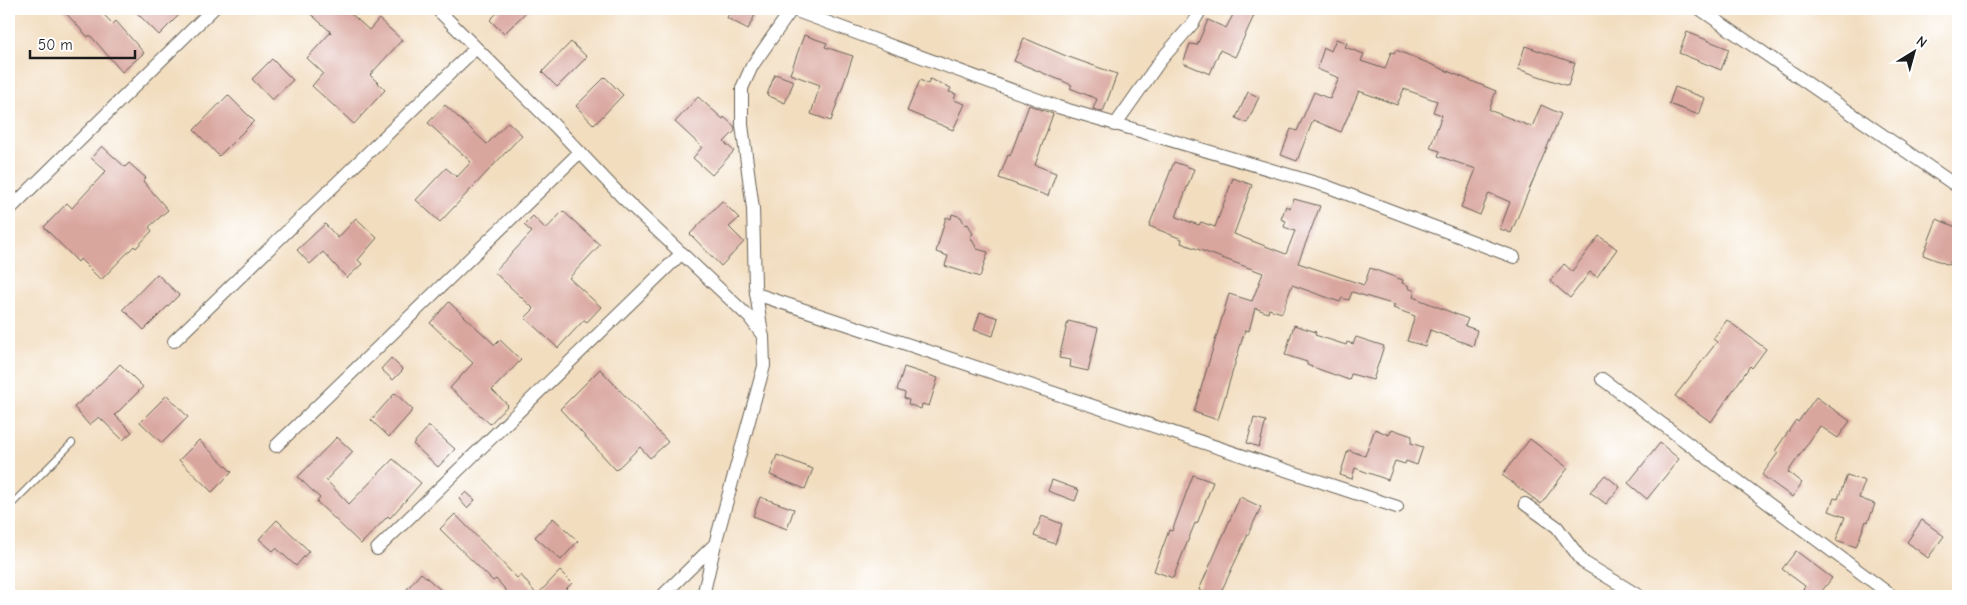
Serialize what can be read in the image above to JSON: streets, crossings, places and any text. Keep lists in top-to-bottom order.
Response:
{
  "scale_bar": "50 m",
  "north": "top right"
}
